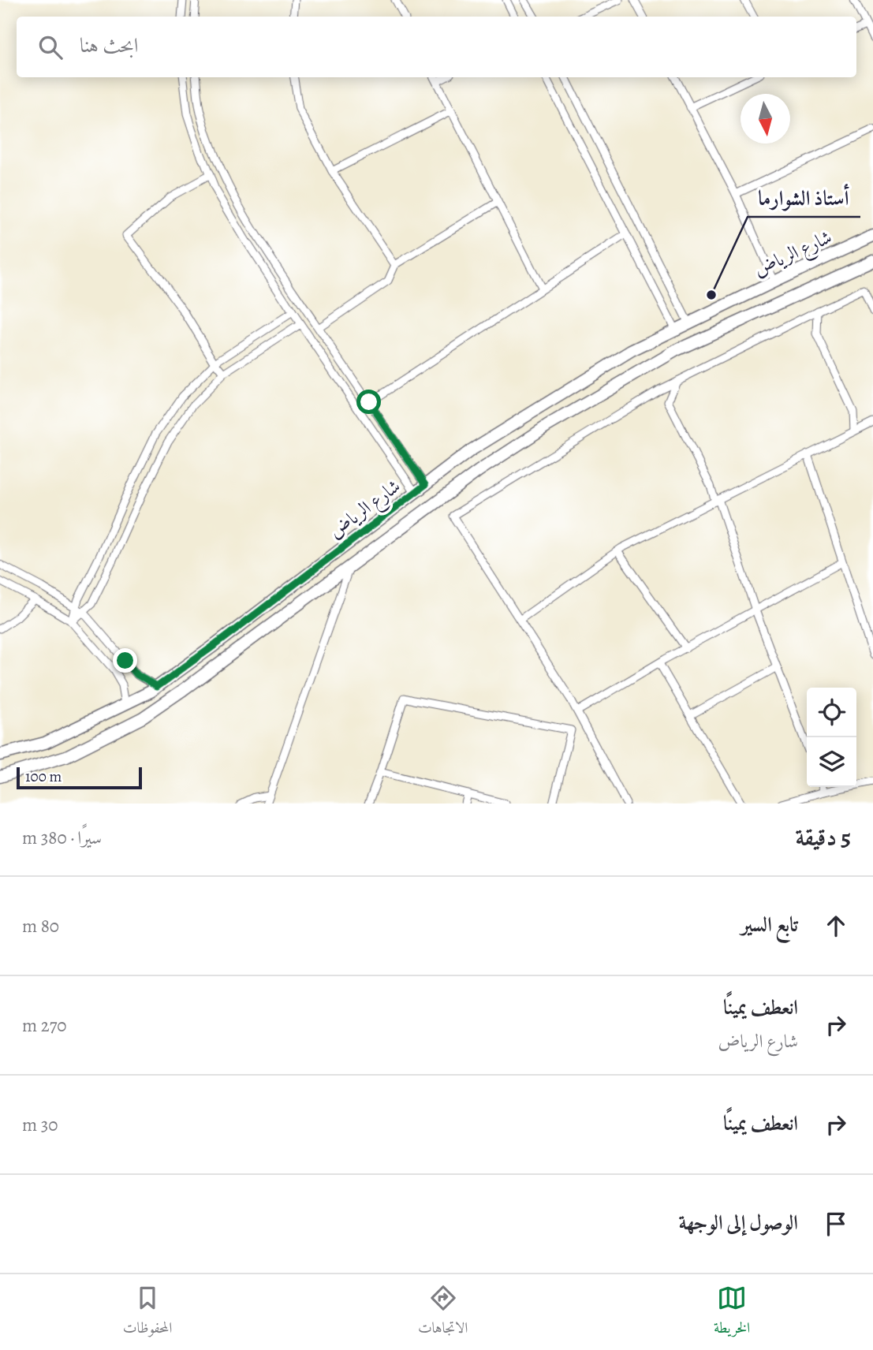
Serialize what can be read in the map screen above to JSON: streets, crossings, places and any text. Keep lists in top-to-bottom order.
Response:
{
  "streets": {
    "main road": ["شارع الرياض"]
  },
  "places": ["أستاذ الشوارما"],
  "scale_bar": "100 m",
  "north": "bottom",
  "page": {
    "search": "ابحث هنا",
    "scale": "100 m",
    "heading": ["5 دقيقة", "سيرًا · 380 m"],
    "list": [
      ["تابع السير", "80 m"],
      ["انعطف يمينًا", "شارع الرياض", "270 m"],
      ["انعطف يمينًا", "30 m"],
      "الوصول إلى الوجهة"
    ],
    "nav": ["الخريطة", "الاتجاهات", "المحفوظات"]
  }
}
